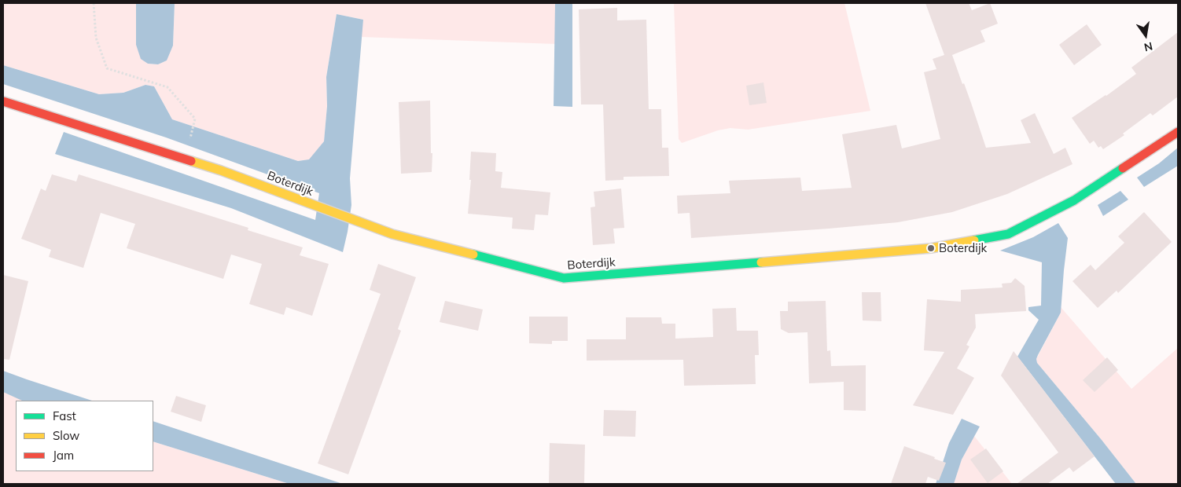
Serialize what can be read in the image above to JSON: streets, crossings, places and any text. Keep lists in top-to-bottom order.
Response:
{
  "streets": {
    "street": ["Boterdijk"]
  },
  "places": ["Boterdijk"],
  "legend": ["Fast", "Slow", "Jam"],
  "north": "bottom"
}
